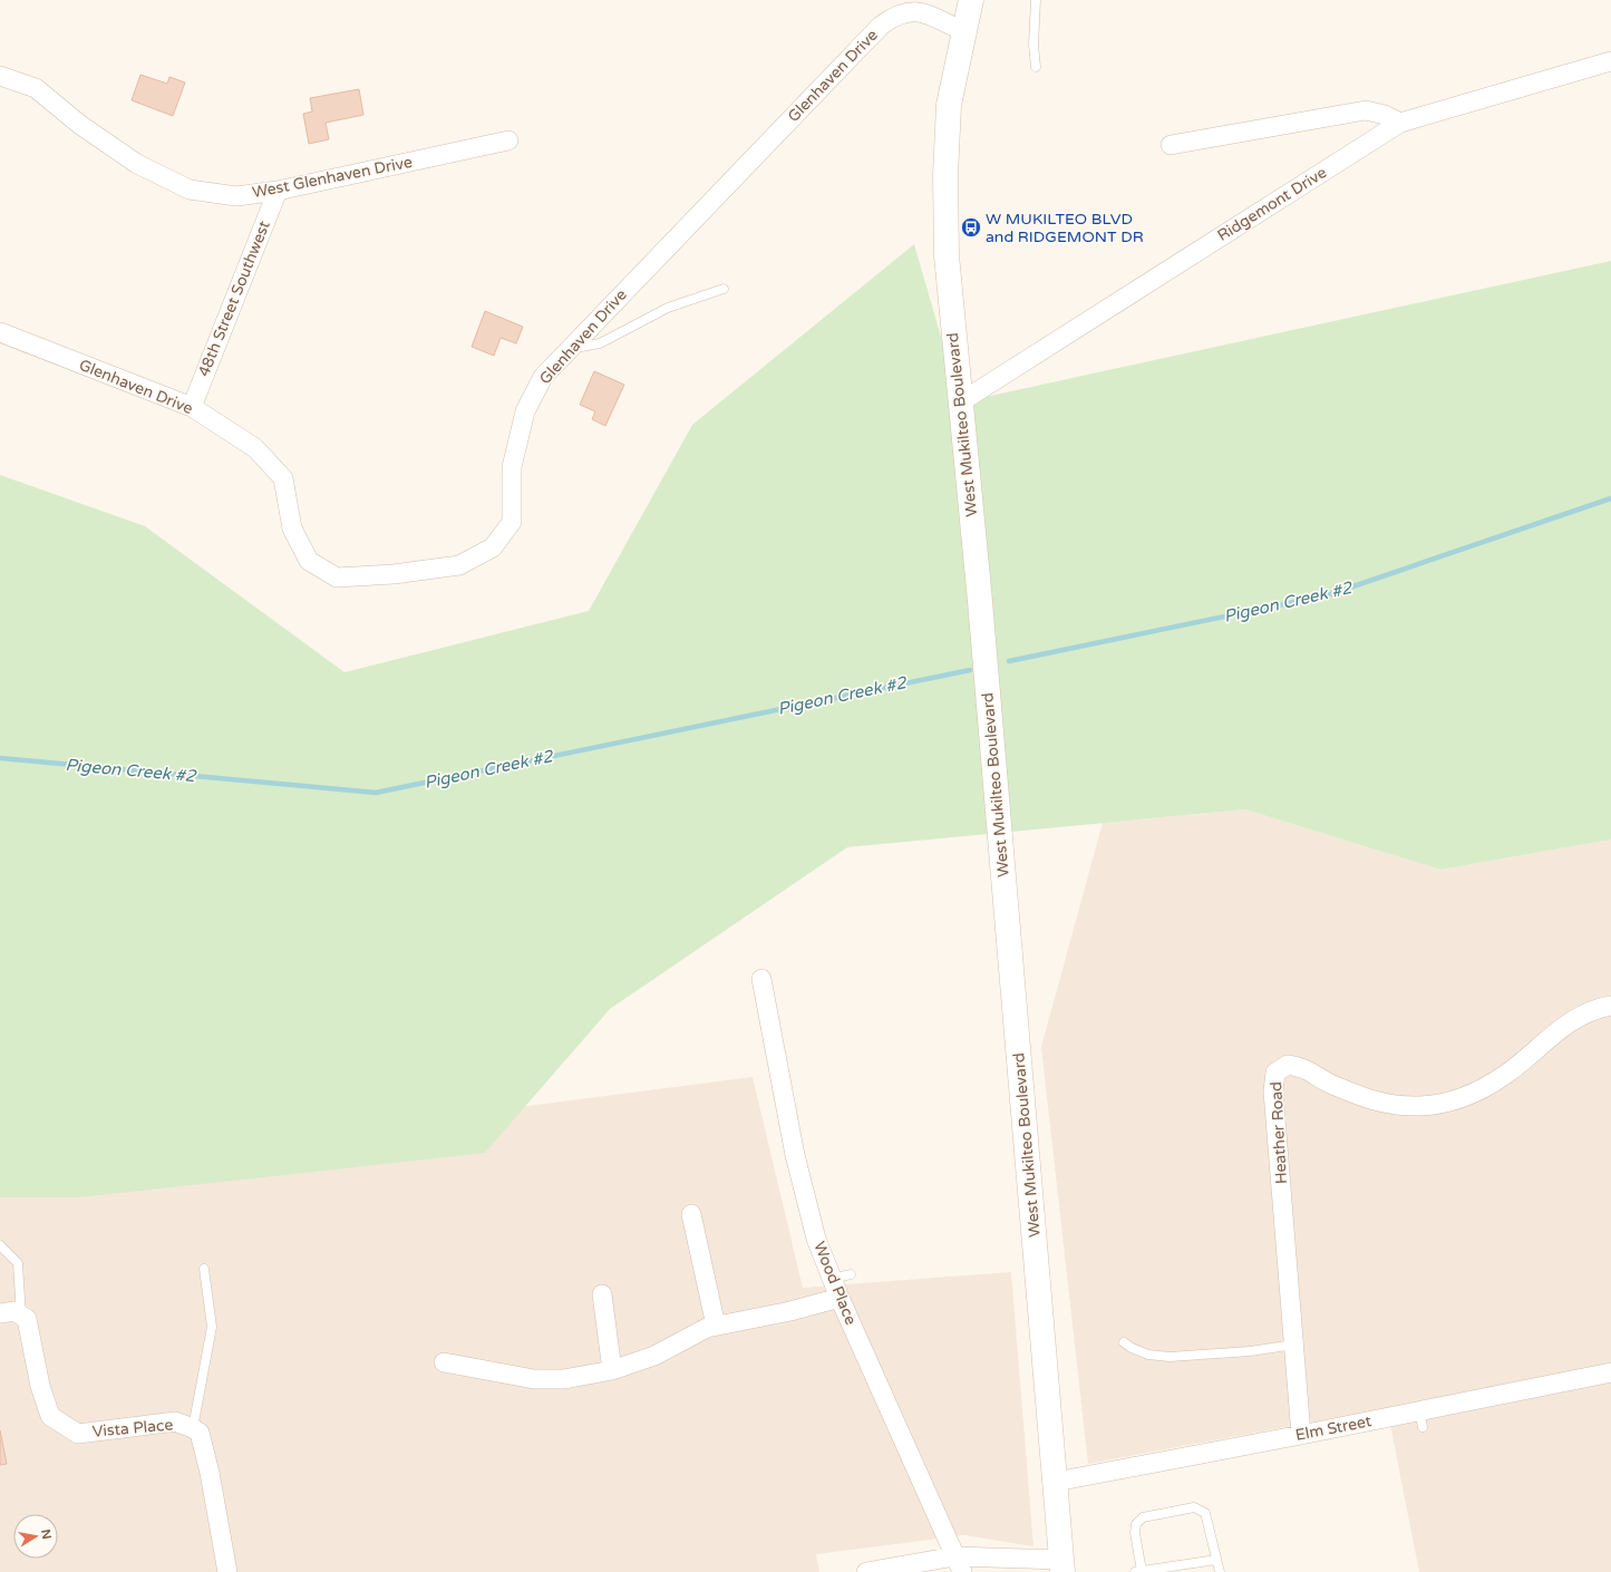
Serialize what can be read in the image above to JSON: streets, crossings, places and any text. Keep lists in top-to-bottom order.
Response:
{
  "streets": {
    "main road": ["West Mukilteo Boulevard"],
    "street": [
      "Glenhaven Drive",
      "West Glenhaven Drive",
      "Ridgemont Drive",
      "48th Street Southwest",
      "Heather Road",
      "Wood Place",
      "Vista Place",
      "Elm Street"
    ]
  },
  "crossings": [
    ["Glenhaven Drive", "48th Street Southwest"],
    ["Glenhaven Drive", "West Mukilteo Boulevard"],
    ["West Glenhaven Drive", "48th Street Southwest"],
    ["Ridgemont Drive", "West Mukilteo Boulevard"],
    ["West Mukilteo Boulevard", "Elm Street"],
    ["Heather Road", "Elm Street"]
  ],
  "water": ["Pigeon Creek #2"],
  "places": {
    "bus stop": ["W MUKILTEO BLVD and RIDGEMONT DR"]
  },
  "north": "right"
}
